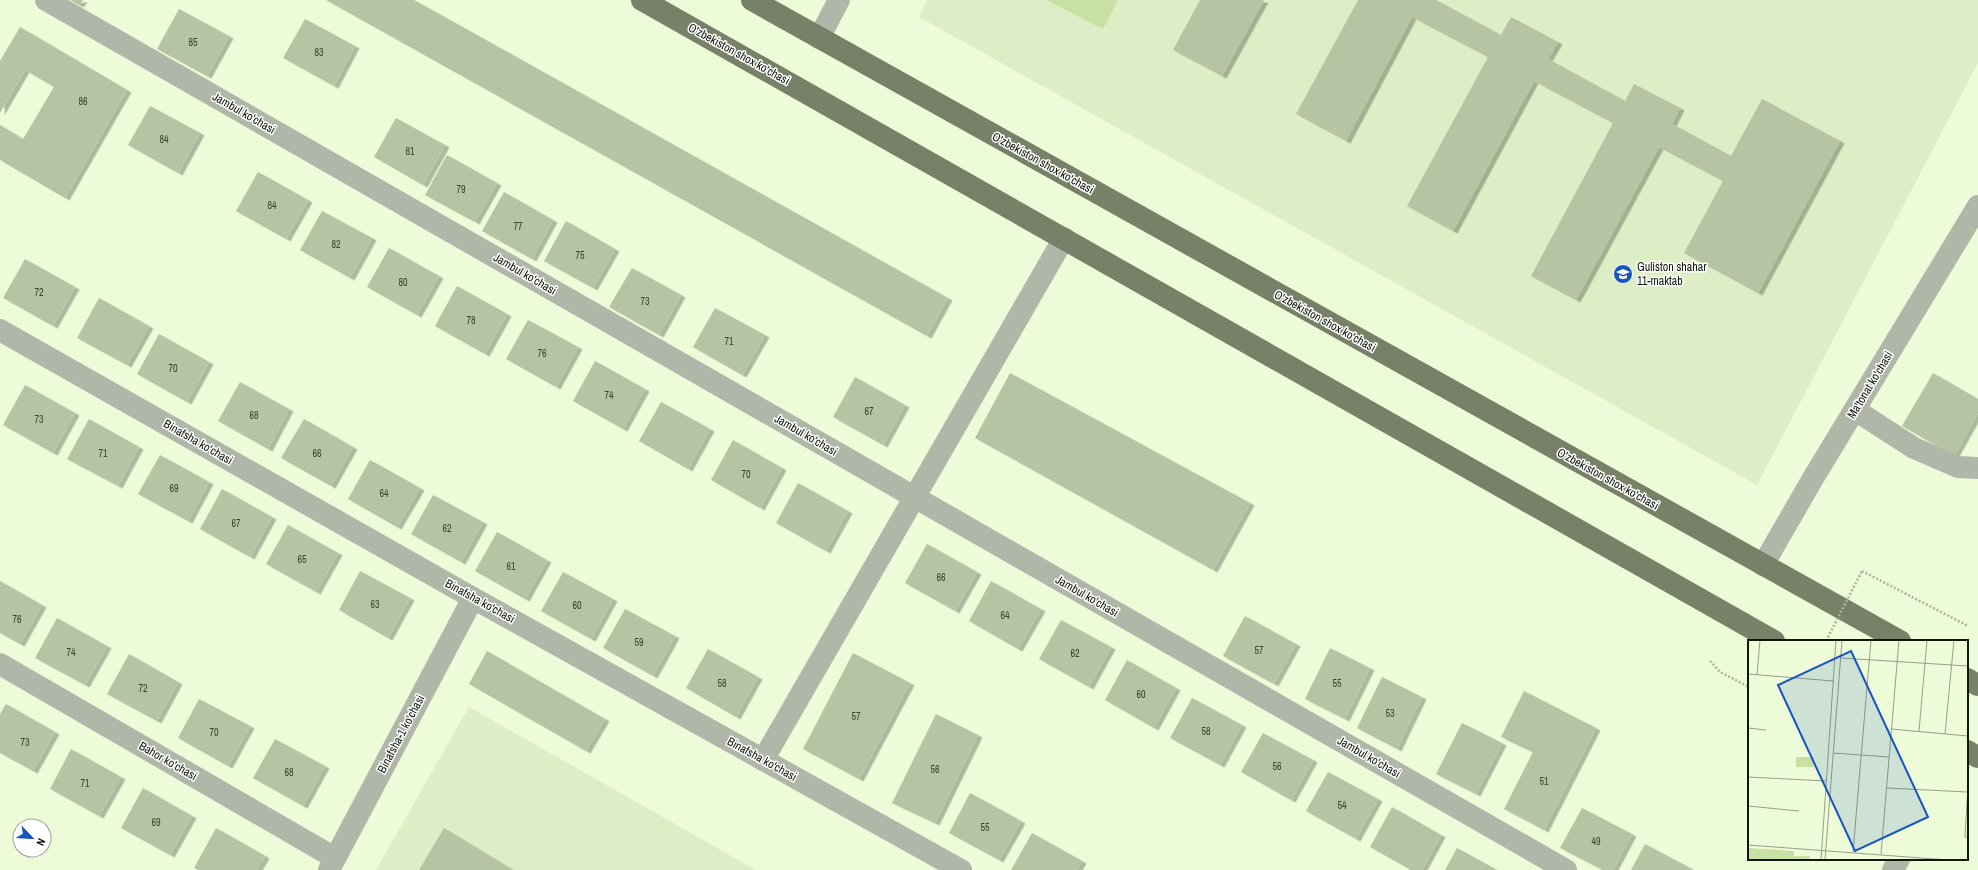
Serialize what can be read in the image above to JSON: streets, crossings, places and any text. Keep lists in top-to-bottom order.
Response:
{
  "streets": {
    "main road": ["O'zbekiston shox ko'chasi"],
    "street": [
      "Jambul ko'chasi",
      "Ma'tonat ko'chasi",
      "Binafsha ko'chasi",
      "Binafsha-1 ko'chasi",
      "Bahor ko'chasi"
    ]
  },
  "crossings": [
    ["O'zbekiston shox ko'chasi", "Ma'tonat ko'chasi"],
    ["Binafsha ko'chasi", "Binafsha-1 ko'chasi"],
    ["Binafsha-1 ko'chasi", "Bahor ko'chasi"]
  ],
  "places": {
    "school or university": ["Guliston shahar 11-maktab"]
  },
  "house_numbers": [
    "85",
    "83",
    "86",
    "84",
    "81",
    "79",
    "84",
    "77",
    "82",
    "75",
    "80",
    "72",
    "73",
    "78",
    "71",
    "76",
    "70",
    "74",
    "67",
    "68",
    "73",
    "71",
    "66",
    "70",
    "69",
    "64",
    "67",
    "62",
    "65",
    "61",
    "66",
    "63",
    "60",
    "64",
    "76",
    "59",
    "57",
    "74",
    "62",
    "58",
    "55",
    "72",
    "60",
    "53",
    "57",
    "58",
    "70",
    "73",
    "56",
    "56",
    "68",
    "51",
    "71",
    "54",
    "69",
    "55",
    "49"
  ],
  "north": "bottom right"
}
